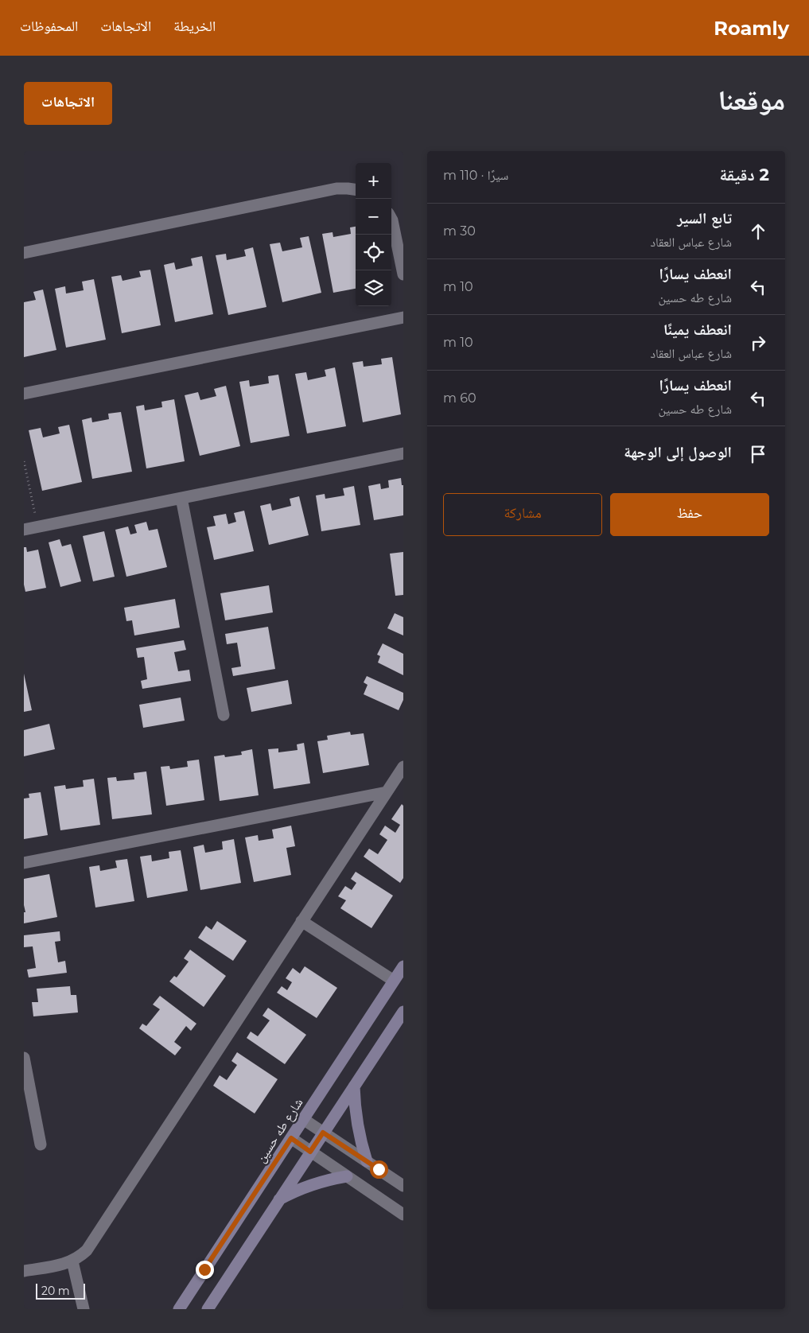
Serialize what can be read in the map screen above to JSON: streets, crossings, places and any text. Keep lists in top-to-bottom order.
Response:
{
  "streets": {
    "street": ["شارع طه حسين"]
  },
  "scale_bar": "20 m",
  "page": {
    "header": "Roamly",
    "nav": ["الخريطة", "الاتجاهات", "المحفوظات"],
    "title": "موقعنا",
    "buttons": [
      "الاتجاهات",
      ["حفظ", "مشاركة"]
    ],
    "heading": ["2 دقيقة", "سيرًا · 110 m"],
    "map_buttons": ["+", "−"],
    "list": [
      ["تابع السير", "شارع عباس العقاد", "30 m"],
      ["انعطف يسارًا", "شارع طه حسين", "10 m"],
      ["انعطف يمينًا", "شارع عباس العقاد", "10 m"],
      ["انعطف يسارًا", "شارع طه حسين", "60 m"],
      "الوصول إلى الوجهة"
    ],
    "scale": "20 m"
  }
}
